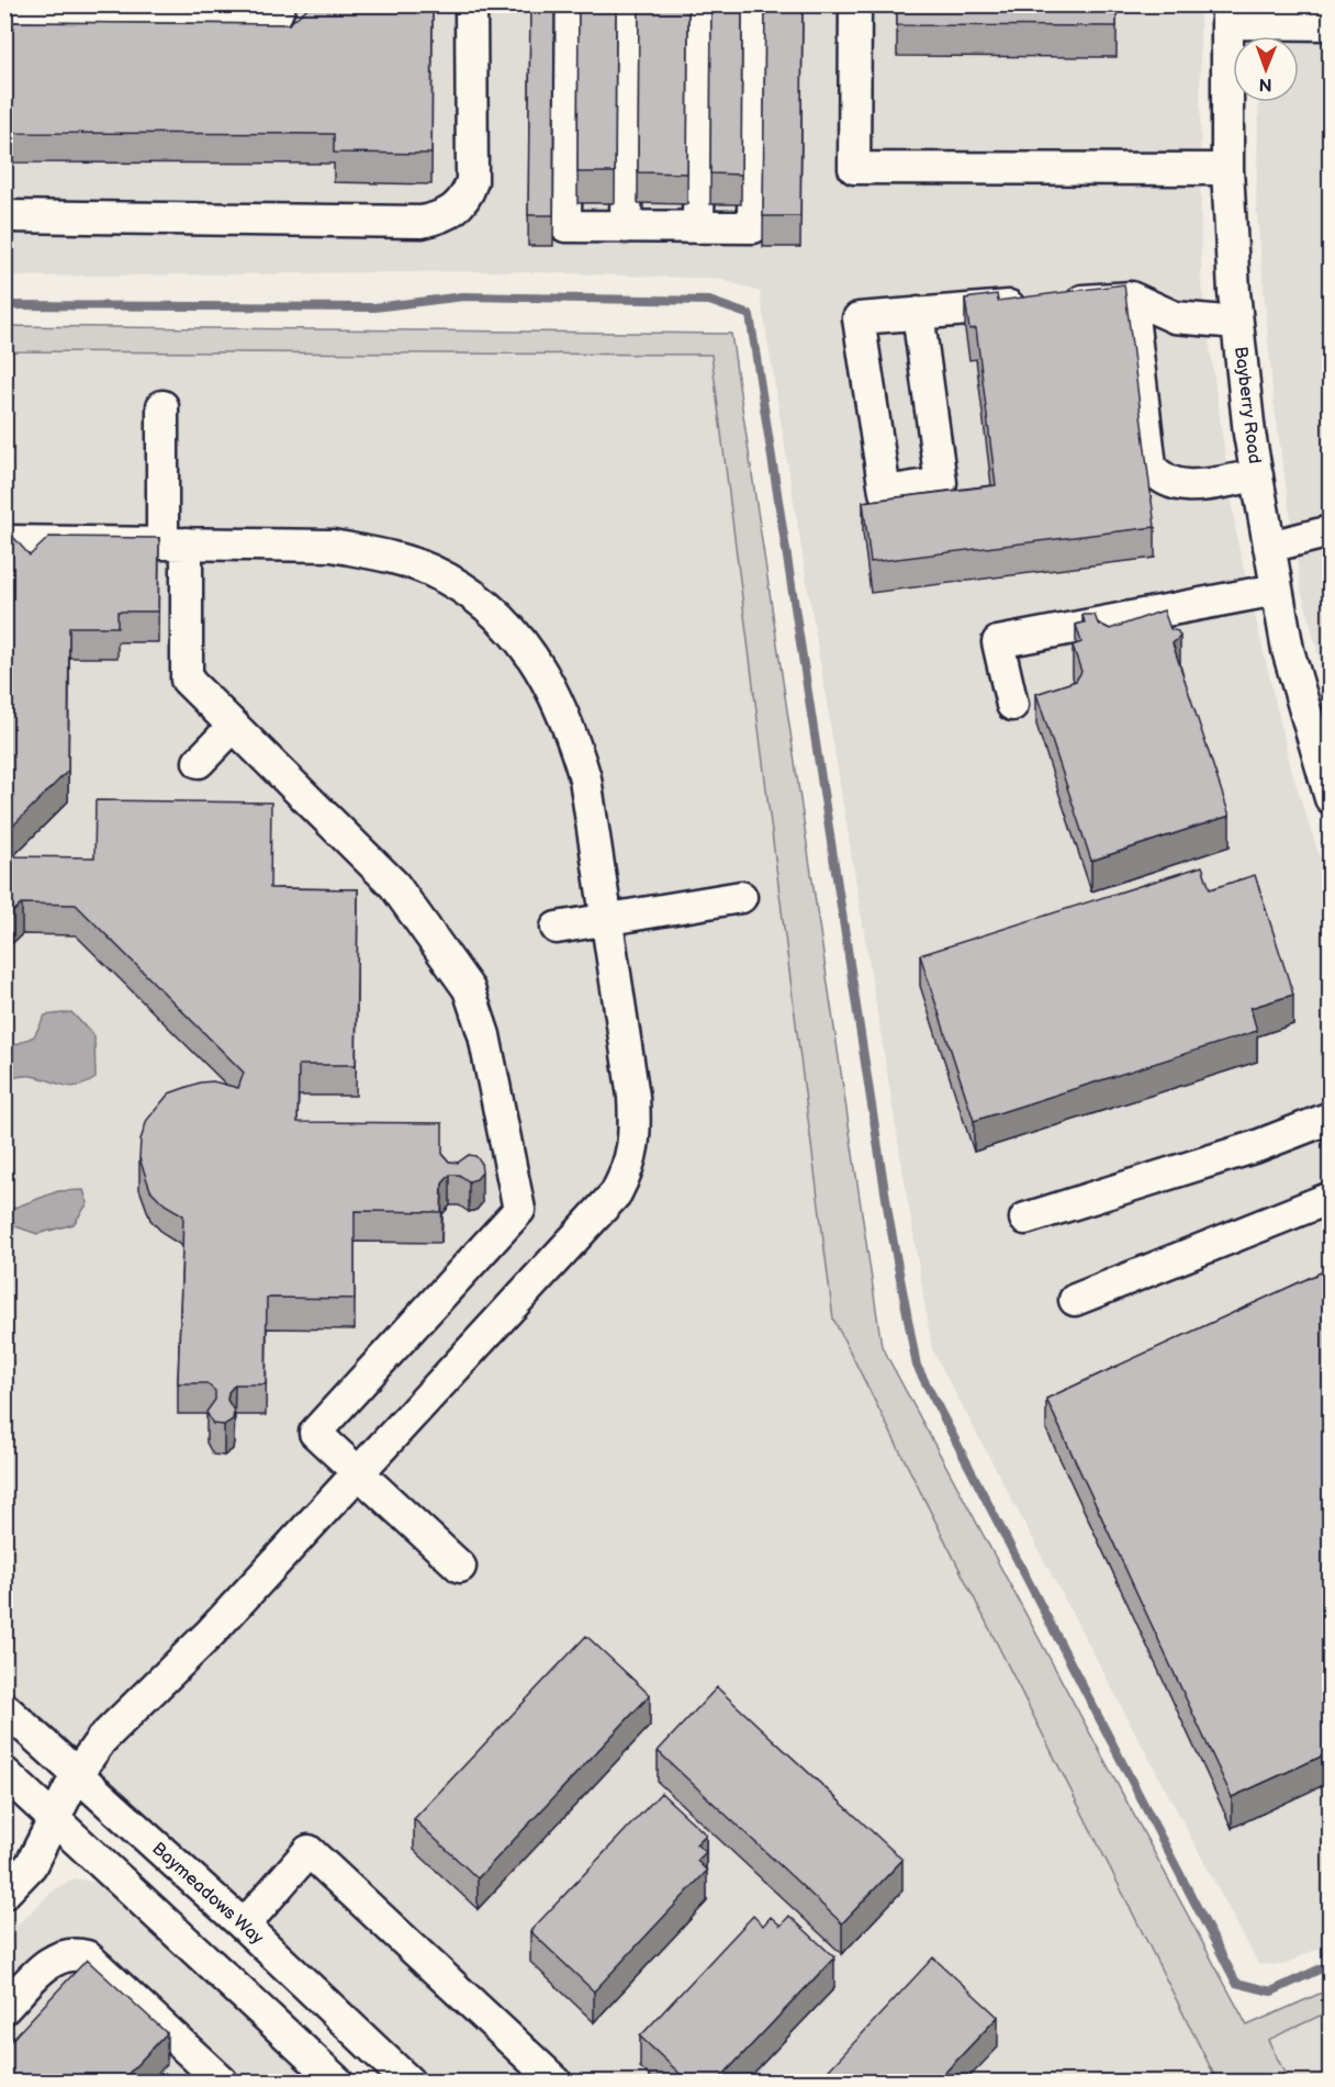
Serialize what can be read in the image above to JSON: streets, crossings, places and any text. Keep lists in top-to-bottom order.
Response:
{
  "streets": {
    "street": ["Bayberry Road", "Baymeadows Way"]
  },
  "north": "bottom"
}
